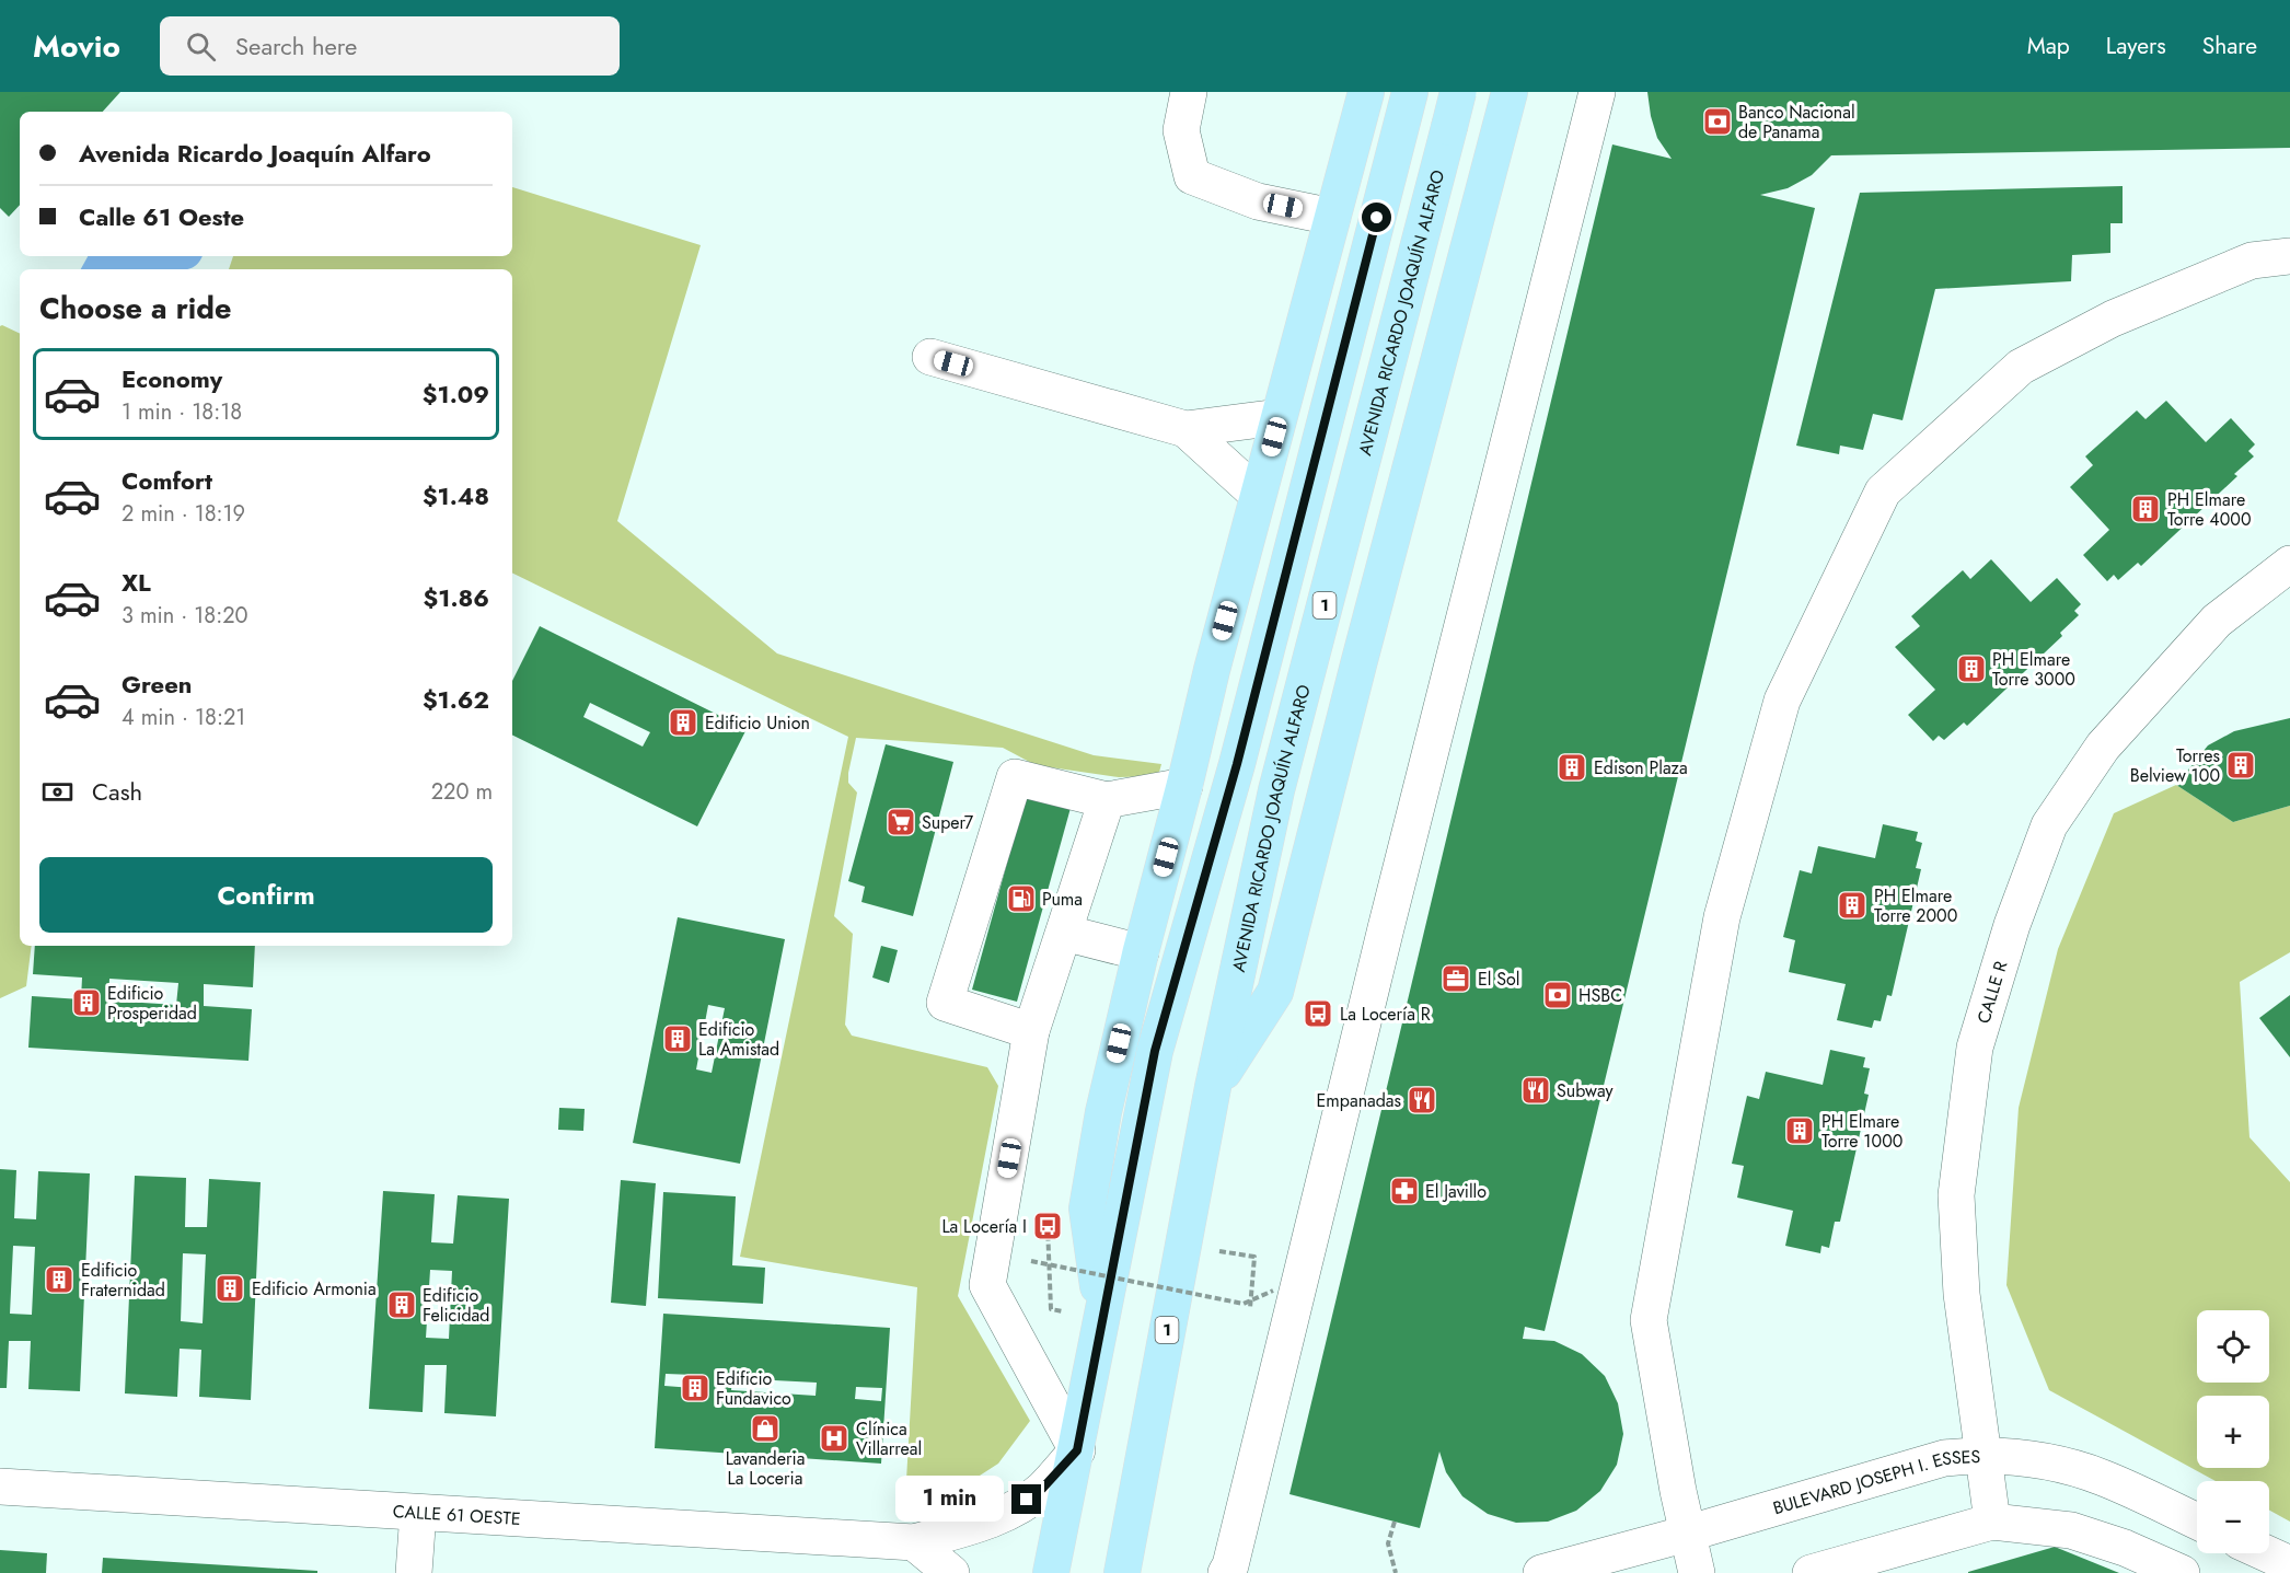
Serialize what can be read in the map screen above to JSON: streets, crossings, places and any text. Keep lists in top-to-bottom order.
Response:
{
  "streets": {
    "main road": ["AVENIDA RICARDO JOAQUÍN ALFARO", "1"],
    "street": ["CALLE R", "BULEVARD JOSEPH I. ESSES", "CALLE 61 OESTE"]
  },
  "crossings": [
    ["CALLE R", "BULEVARD JOSEPH I. ESSES"]
  ],
  "places": {
    "bank": ["Banco Nacional de Panama", "HSBC"],
    "building": [
      "PH Elmare Torre 4000",
      "PH Elmare Torre 3000",
      "Edificio Union",
      "Torres Belview 100",
      "Edison Plaza",
      "PH Elmare Torre 2000",
      "Edificio Prosperidad",
      "Edificio La Amistad",
      "PH Elmare Torre 1000",
      "Edificio Fraternidad",
      "Edificio Armonia",
      "Edificio Felicidad",
      "Edificio Fundavico"
    ],
    "supermarket": ["Super7"],
    "fuel station": ["Puma"],
    "office": ["El Sol"],
    "bus stop": ["La Locería R", "La Locería I"],
    "restaurant": ["Subway", "Empanadas"],
    "pharmacy": ["El Javillo"],
    "shop": ["Lavanderia La Loceria"],
    "hospital": ["Clínica Villarreal"]
  },
  "page": {
    "header": "Movio",
    "search": "Search here",
    "nav": ["Map", "Layers", "Share"],
    "banner": ["Avenida Ricardo Joaquín Alfaro", "Calle 61 Oeste"],
    "heading": "Choose a ride",
    "list": [
      {
        "name": "Economy",
        "note": "1 min · 18:18",
        "value": "$1.09"
      },
      {
        "name": "Comfort",
        "note": "2 min · 18:19",
        "value": "$1.48"
      },
      {
        "name": "XL",
        "note": "3 min · 18:20",
        "value": "$1.86"
      },
      {
        "name": "Green",
        "note": "4 min · 18:21",
        "value": "$1.62"
      }
    ],
    "pay": ["Cash", "220 m"],
    "buttons": "Confirm",
    "map_buttons": ["+", "−"],
    "bubble": "1 min"
  }
}
